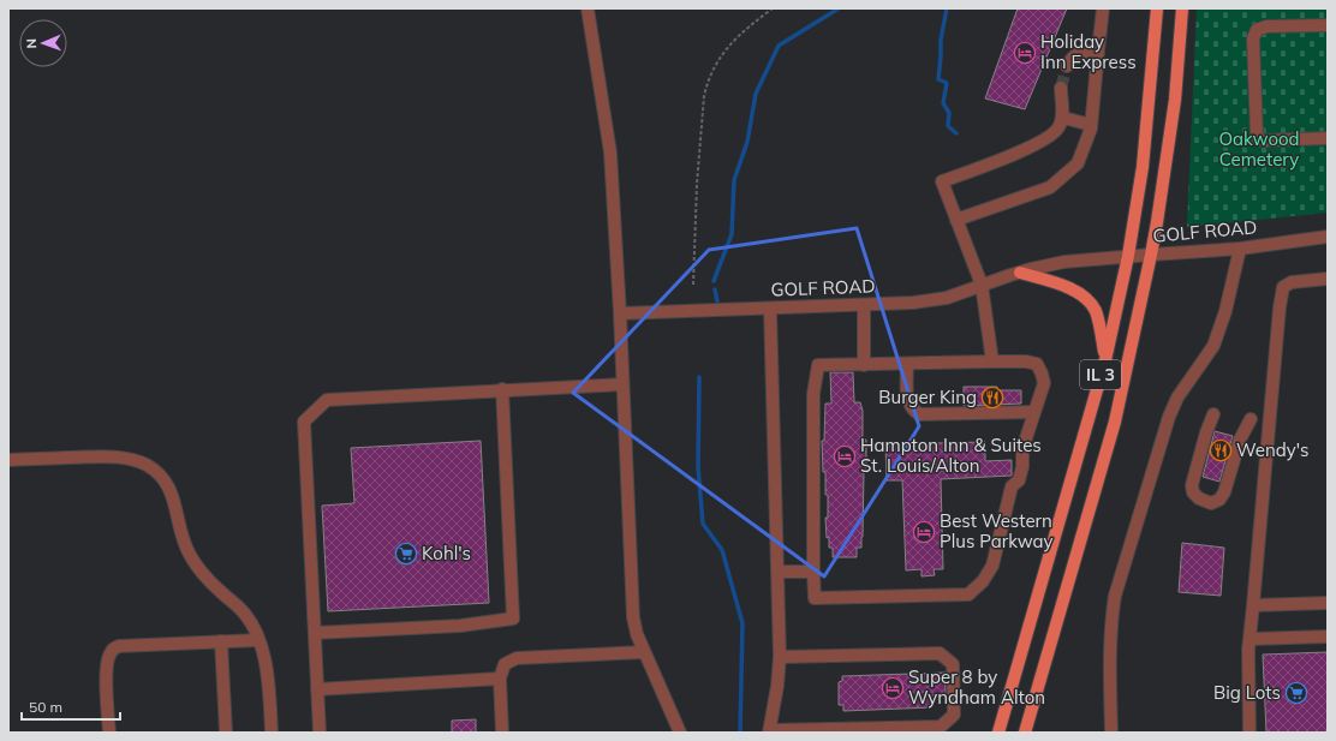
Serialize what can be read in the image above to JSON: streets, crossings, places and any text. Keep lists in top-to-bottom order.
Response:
{
  "streets": {
    "main road": ["IL 3"],
    "street": ["GOLF ROAD"]
  },
  "crossings": [
    ["GOLF ROAD", "IL 3"]
  ],
  "parks": ["Oakwood Cemetery"],
  "places": {
    "hotel": [
      "Holiday Inn Express",
      "Hampton Inn & Suites St. Louis/Alton",
      "Best Western Plus Parkway",
      "Super 8 by Wyndham Alton"
    ],
    "restaurant": ["Burger King", "Wendy's"],
    "supermarket": ["Kohl's", "Big Lots"]
  },
  "scale_bar": "50 m",
  "north": "left"
}
